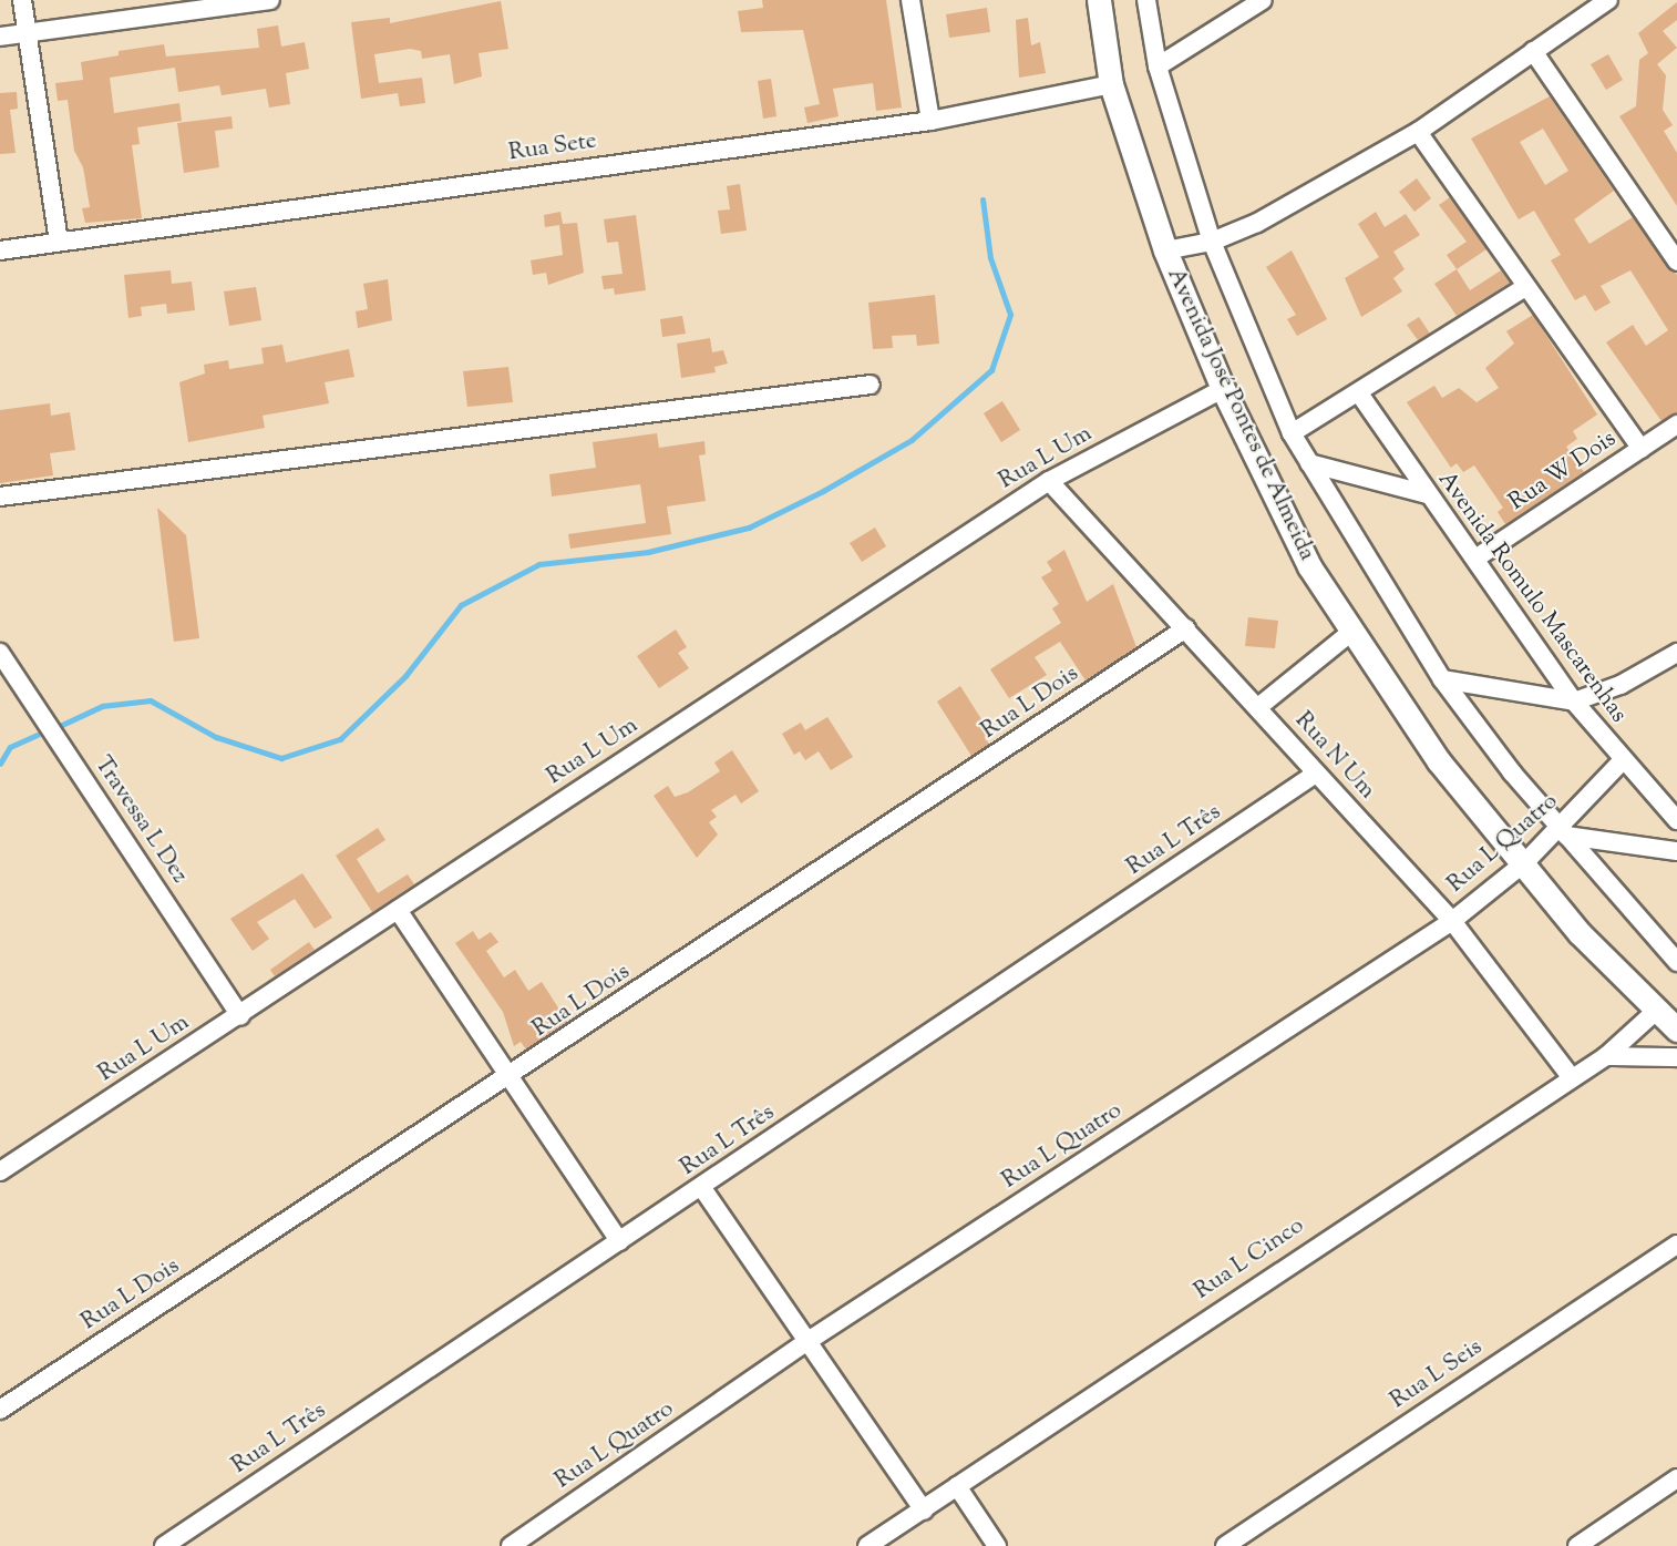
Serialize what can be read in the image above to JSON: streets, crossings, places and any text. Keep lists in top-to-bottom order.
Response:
{
  "streets": {
    "street": [
      "Rua Sete",
      "Avenida José Pontes de Almeida",
      "Rua L Um",
      "Rua W Dois",
      "Avenida Romulo Mascarenhas",
      "Rua L Dois",
      "Rua N Um",
      "Travessa L Dez",
      "Rua L Três",
      "Rua L Quatro",
      "Rua L Cinco",
      "Rua L Seis"
    ]
  },
  "crossings": [
    ["Rua Sete", "Avenida José Pontes de Almeida"],
    ["Avenida José Pontes de Almeida", "Rua L Um"],
    ["Avenida José Pontes de Almeida", "Rua L Quatro"],
    ["Avenida José Pontes de Almeida", "Rua L Cinco"],
    ["Rua L Um", "Rua N Um"],
    ["Rua L Um", "Travessa L Dez"],
    ["Rua W Dois", "Avenida Romulo Mascarenhas"],
    ["Avenida Romulo Mascarenhas", "Rua L Quatro"],
    ["Rua L Dois", "Rua N Um"],
    ["Rua N Um", "Rua L Três"],
    ["Rua N Um", "Rua L Quatro"],
    ["Rua N Um", "Rua L Cinco"]
  ]
}
